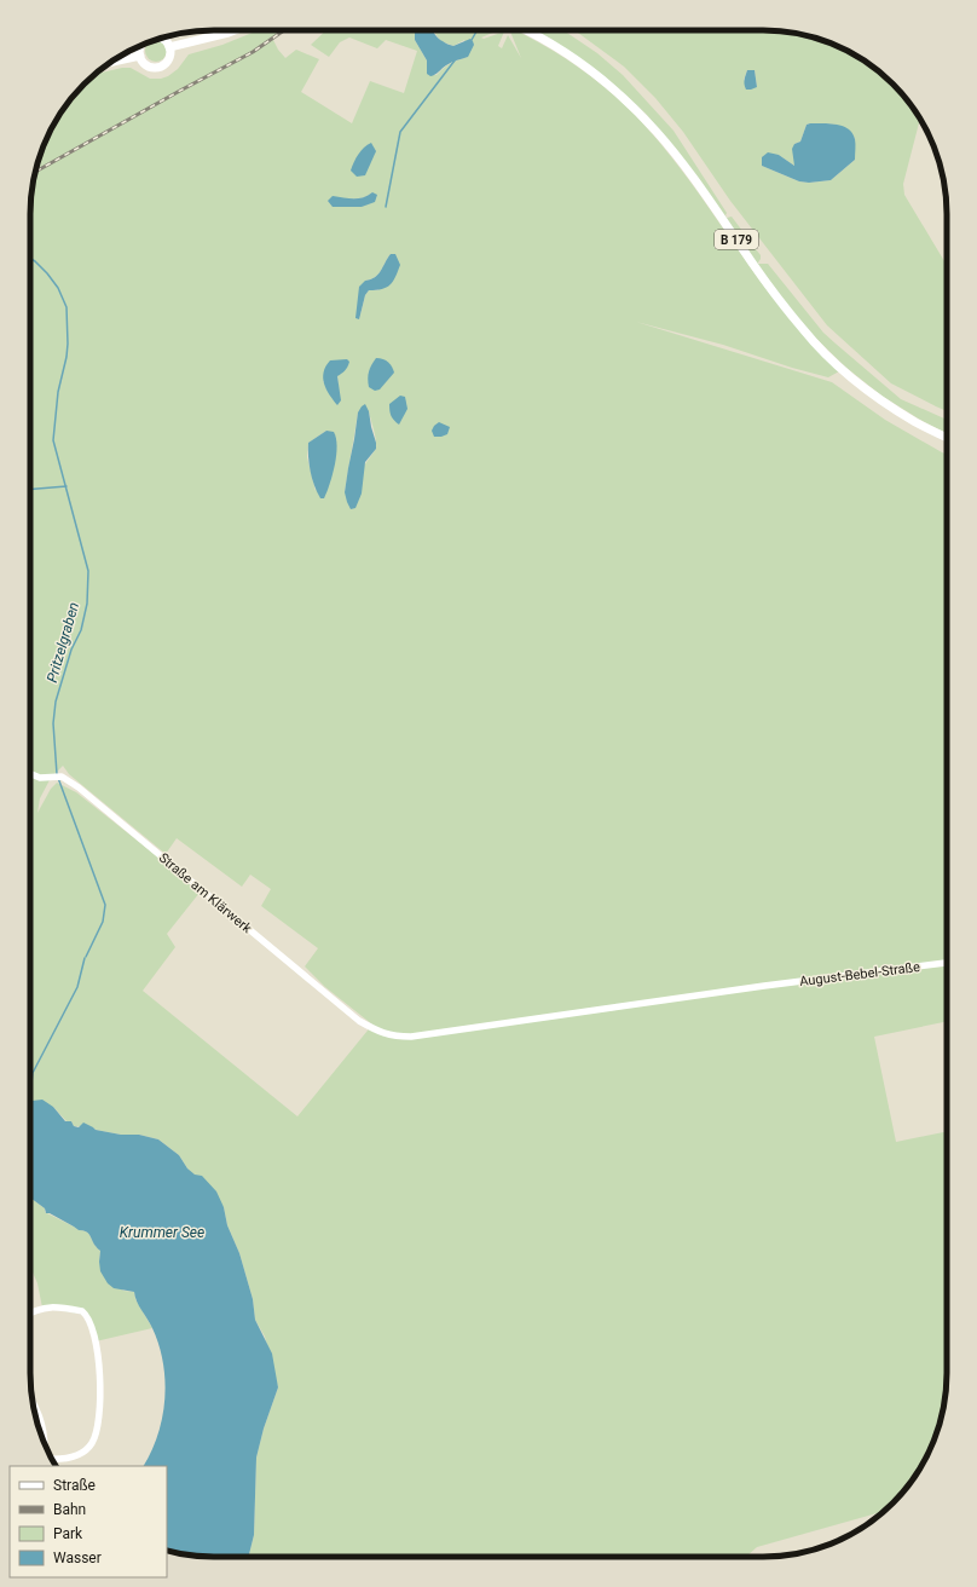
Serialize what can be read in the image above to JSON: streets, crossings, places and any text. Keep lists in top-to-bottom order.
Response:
{
  "streets": {
    "main road": ["B 179"],
    "street": ["Straße am Klärwerk", "August-Bebel-Straße"]
  },
  "crossings": [
    ["Straße am Klärwerk", "August-Bebel-Straße"]
  ],
  "water": ["Pritzelgraben", "Krummer See"],
  "legend": [
    "Straße",
    "Bahn",
    "Park",
    "Wasser"
  ]
}
